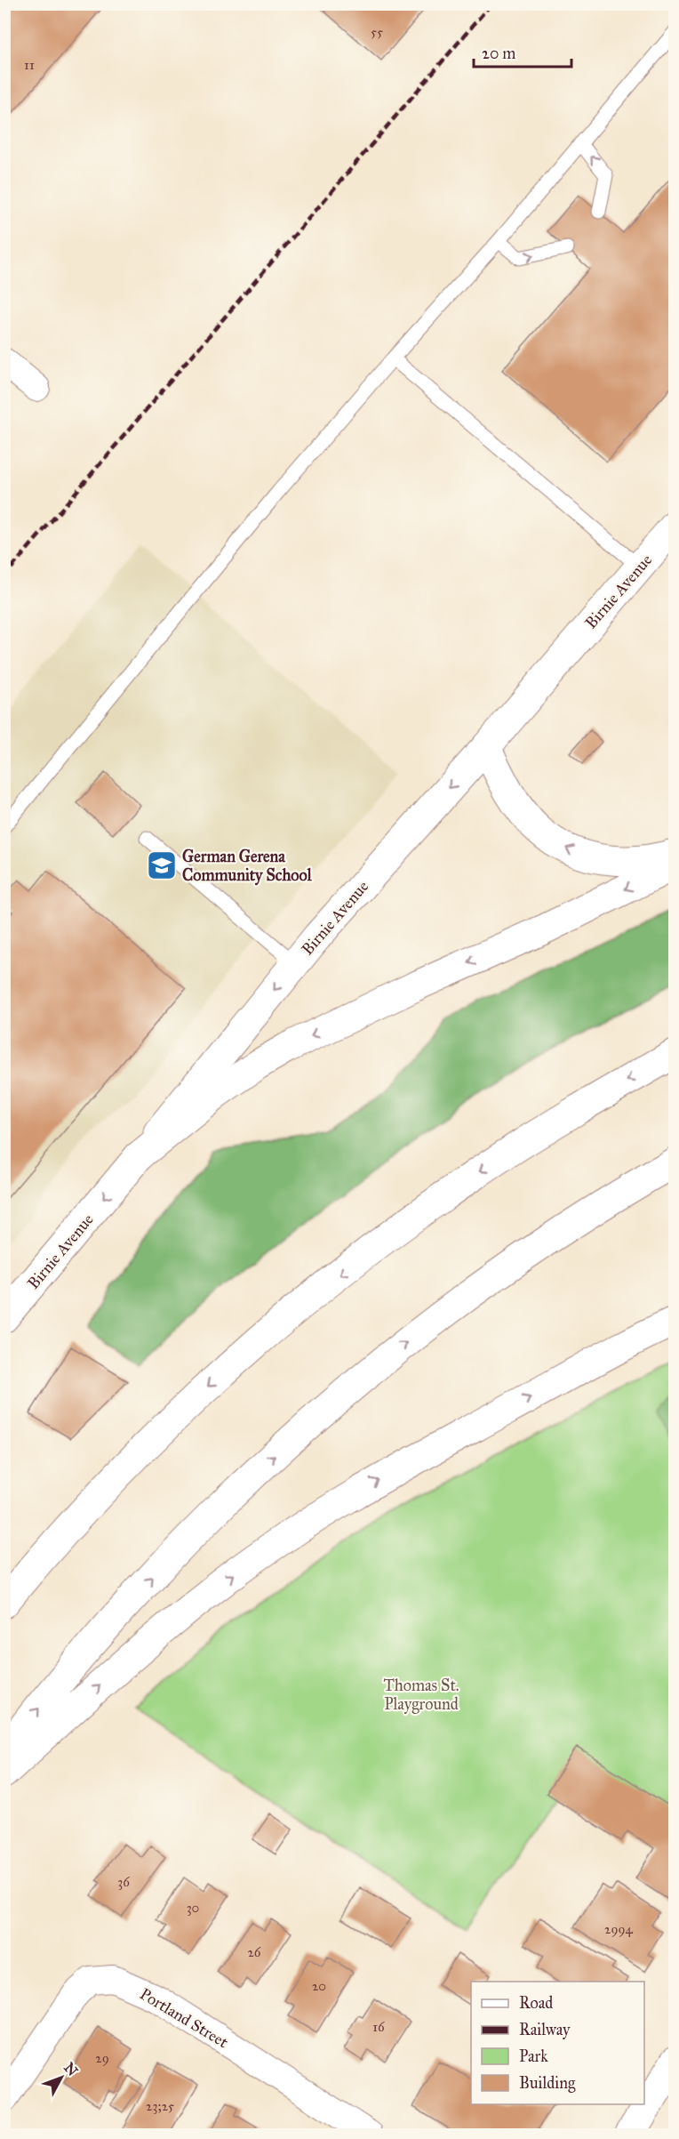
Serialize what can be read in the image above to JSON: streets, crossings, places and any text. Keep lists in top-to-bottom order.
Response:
{
  "streets": {
    "main road": ["Birnie Avenue"],
    "street": ["Portland Street"]
  },
  "parks": ["Thomas St. Playground"],
  "places": {
    "school or university": ["German Gerena Community School"]
  },
  "house_numbers": [
    "55",
    "11",
    "36",
    "30",
    "2994",
    "26",
    "20",
    "16",
    "29",
    "23;25"
  ],
  "legend": [
    "Road",
    "Railway",
    "Park",
    "Building"
  ],
  "scale_bar": "20 m",
  "north": "top right"
}
